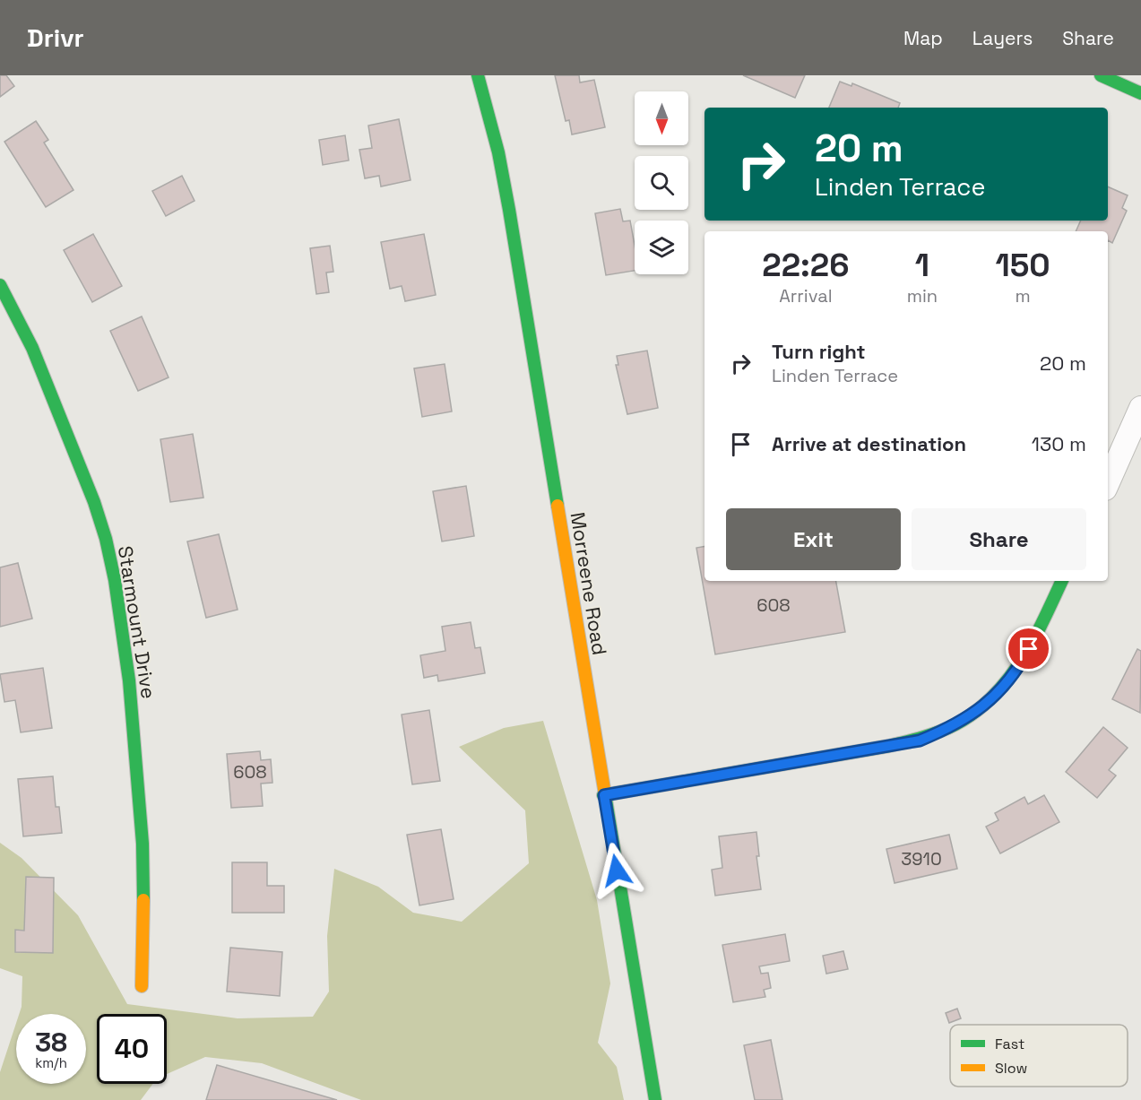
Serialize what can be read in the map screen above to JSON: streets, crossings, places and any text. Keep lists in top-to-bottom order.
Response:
{
  "streets": {
    "street": ["Morreene Road", "Starmount Drive"]
  },
  "house_numbers": ["608", "608", "3910"],
  "legend": ["Fast", "Slow"],
  "north": "bottom",
  "page": {
    "header": "Drivr",
    "nav": ["Map", "Layers", "Share"],
    "turn": ["20 m", "Linden Terrace"],
    "eta": [
      "22:26",
      "Arrival",
      "1",
      "min",
      "150",
      "m"
    ],
    "list": [
      {
        "name": "Turn right",
        "note": "Linden Terrace",
        "value": "20 m"
      },
      {
        "name": "Arrive at destination",
        "value": "130 m"
      }
    ],
    "buttons": ["Exit", "Share"],
    "speed": "38 km/h",
    "limit": "40"
  }
}
